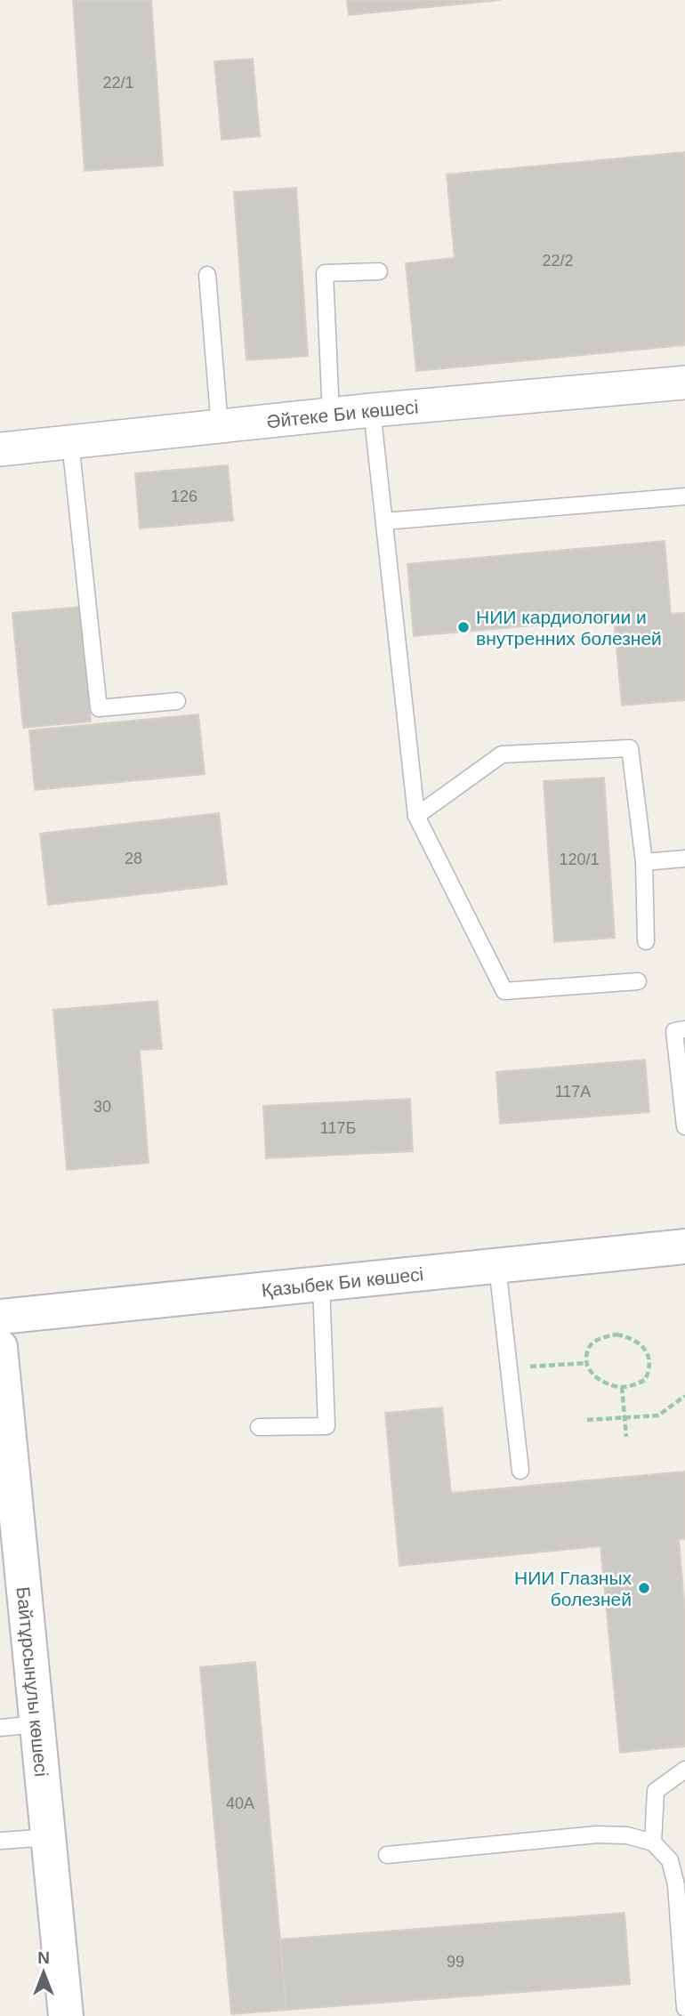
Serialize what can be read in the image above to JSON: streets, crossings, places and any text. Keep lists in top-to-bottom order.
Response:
{
  "streets": {
    "street": ["Әйтеке Би көшесі", "Қазыбек Би көшесі", "Байтұрсынұлы көшесі"]
  },
  "places": ["НИИ кардиологии и внутренних болезней", "НИИ Глазных болезней"],
  "house_numbers": [
    "22/1",
    "22/2",
    "126",
    "28",
    "120/1",
    "117А",
    "30",
    "117Б",
    "40А",
    "99"
  ],
  "north": "top"
}
